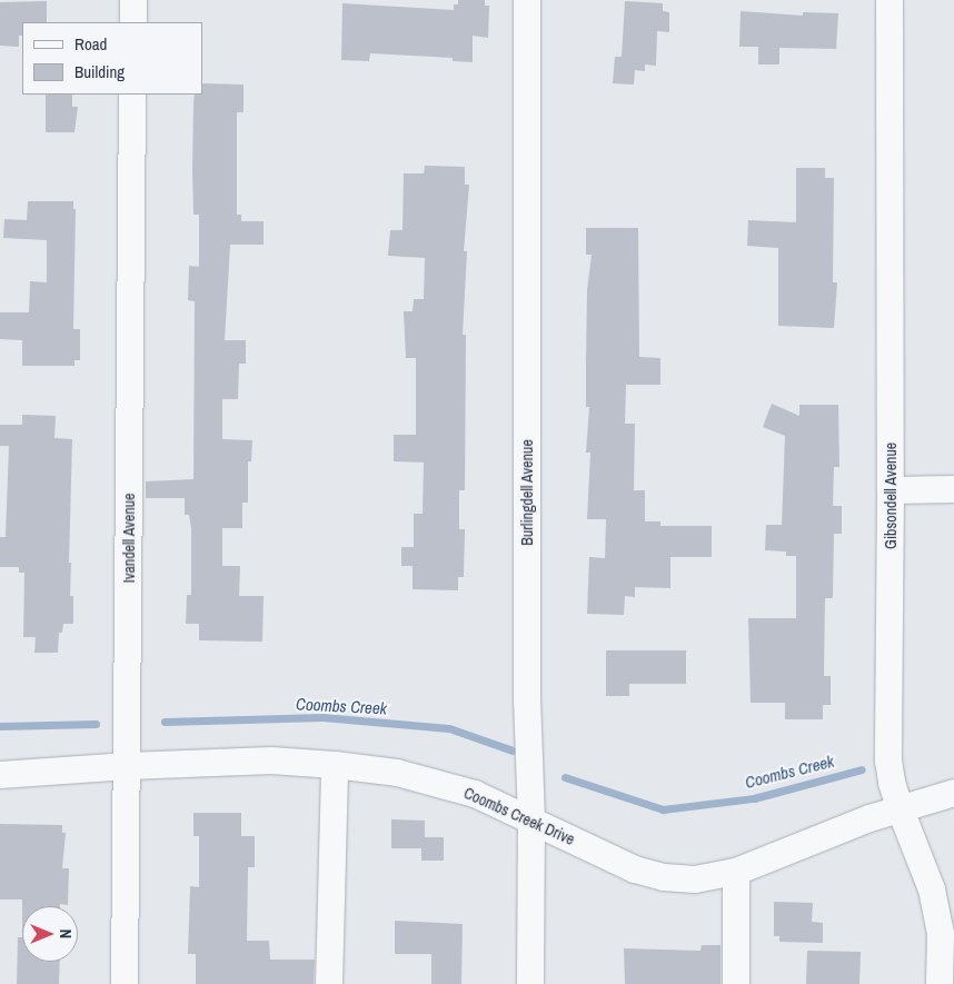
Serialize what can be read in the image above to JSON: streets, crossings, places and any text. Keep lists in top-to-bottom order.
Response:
{
  "streets": {
    "street": [
      "Burlingdell Avenue",
      "Gibsondell Avenue",
      "Ivandell Avenue",
      "Coombs Creek Drive"
    ]
  },
  "crossings": [
    ["Burlingdell Avenue", "Coombs Creek Drive"],
    ["Gibsondell Avenue", "Coombs Creek Drive"],
    ["Ivandell Avenue", "Coombs Creek Drive"]
  ],
  "water": ["Coombs Creek"],
  "legend": ["Road", "Building"],
  "north": "right"
}
